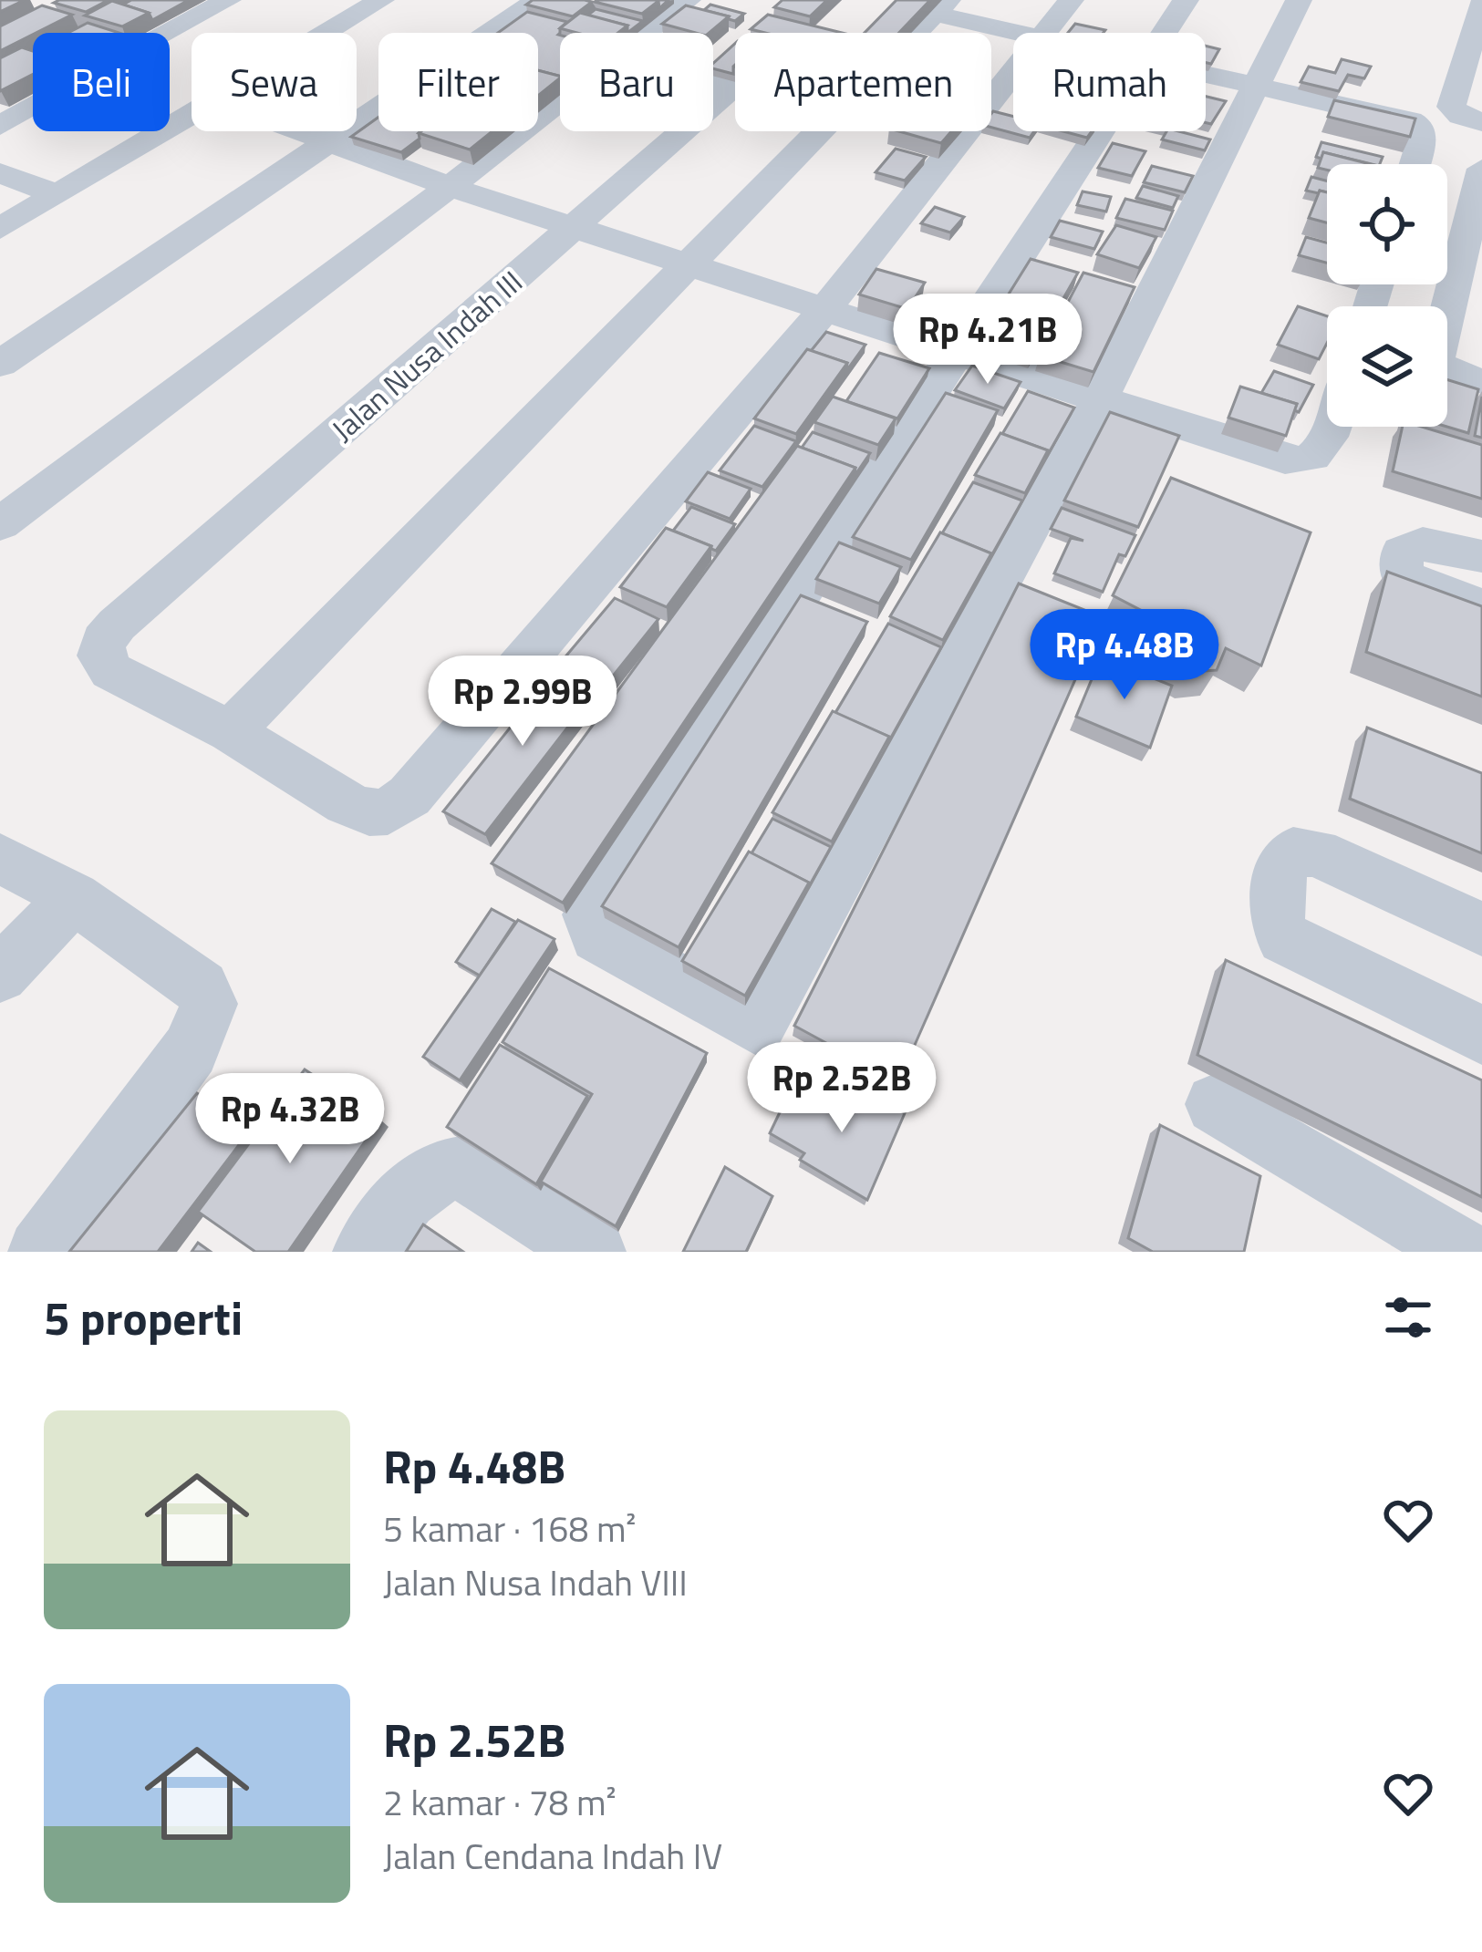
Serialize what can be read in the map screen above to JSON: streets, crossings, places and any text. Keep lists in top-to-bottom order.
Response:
{
  "streets": {
    "street": ["Jalan Nusa Indah III"]
  },
  "page": {
    "chip": [
      "Beli",
      "Sewa",
      "Filter",
      "Baru",
      "Apartemen",
      "Rumah"
    ],
    "price": [
      "Rp 4.21B",
      "Rp 4.48B",
      "Rp 2.99B",
      "Rp 2.52B",
      "Rp 4.32B"
    ],
    "heading": "5 properti",
    "list": [
      {
        "name": "Rp 4.48B",
        "note": "5 kamar · 168 m² · Jalan Nusa Indah VIII"
      },
      {
        "name": "Rp 2.52B",
        "note": "2 kamar · 78 m² · Jalan Cendana Indah IV"
      }
    ]
  }
}
